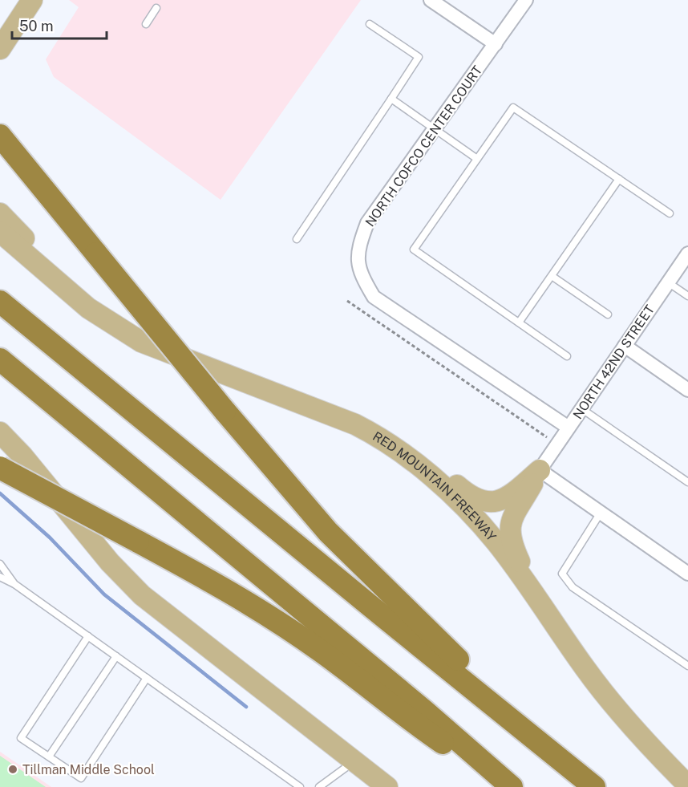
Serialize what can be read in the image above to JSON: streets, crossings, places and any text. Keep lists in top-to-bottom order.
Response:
{
  "streets": {
    "main road": ["RED MOUNTAIN FREEWAY"],
    "street": ["NORTH COFCO CENTER COURT", "NORTH 42ND STREET"]
  },
  "crossings": [
    ["NORTH COFCO CENTER COURT", "NORTH 42ND STREET"]
  ],
  "places": ["Tillman Middle School"],
  "scale_bar": "50 m"
}
